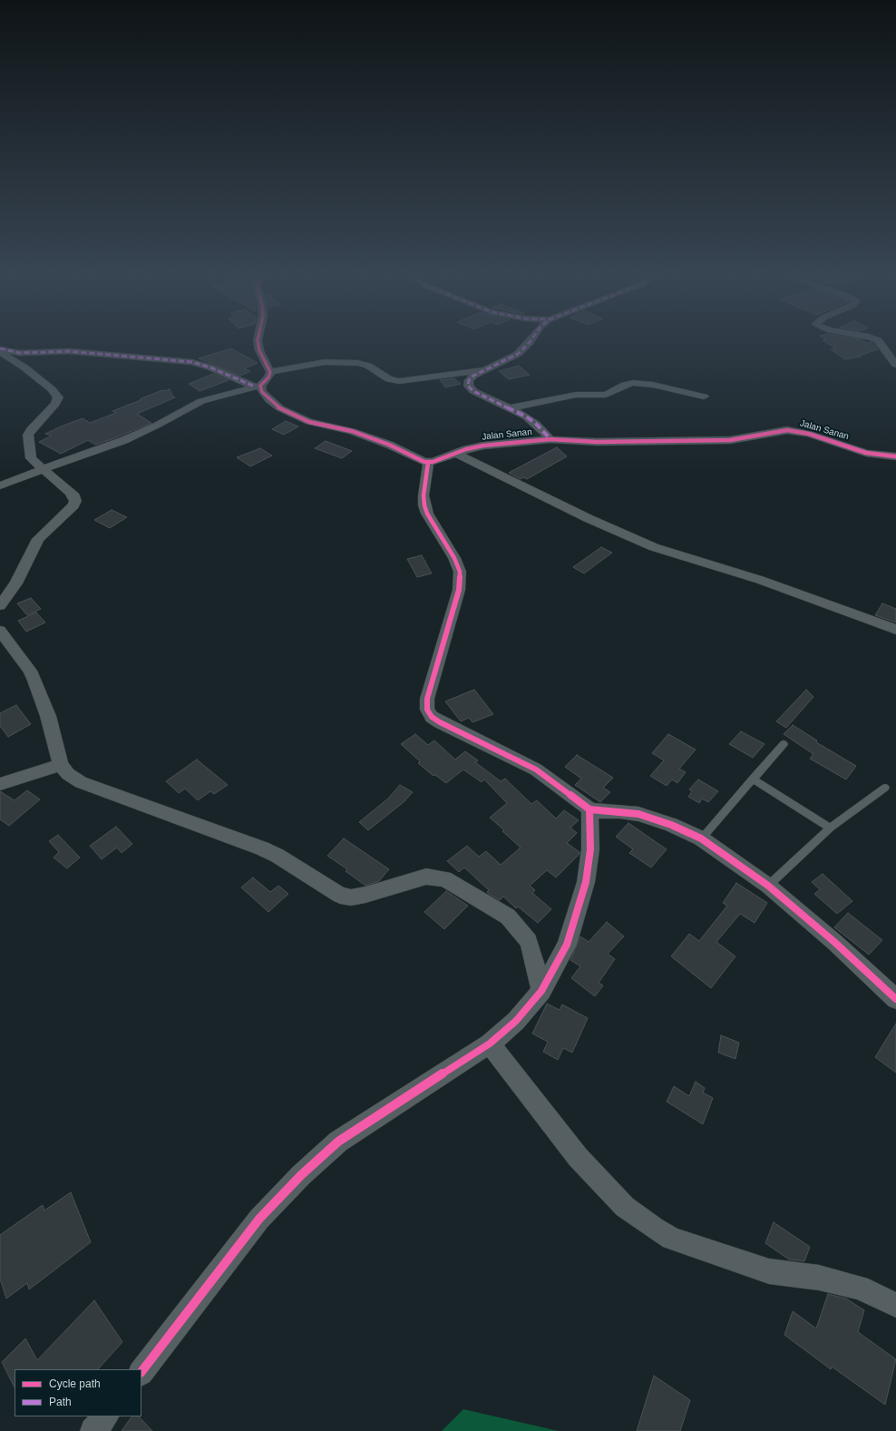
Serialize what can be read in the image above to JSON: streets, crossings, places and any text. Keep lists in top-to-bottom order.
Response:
{
  "streets": {
    "street": ["Jalan Sanan"]
  },
  "legend": ["Cycle path", "Path"]
}
